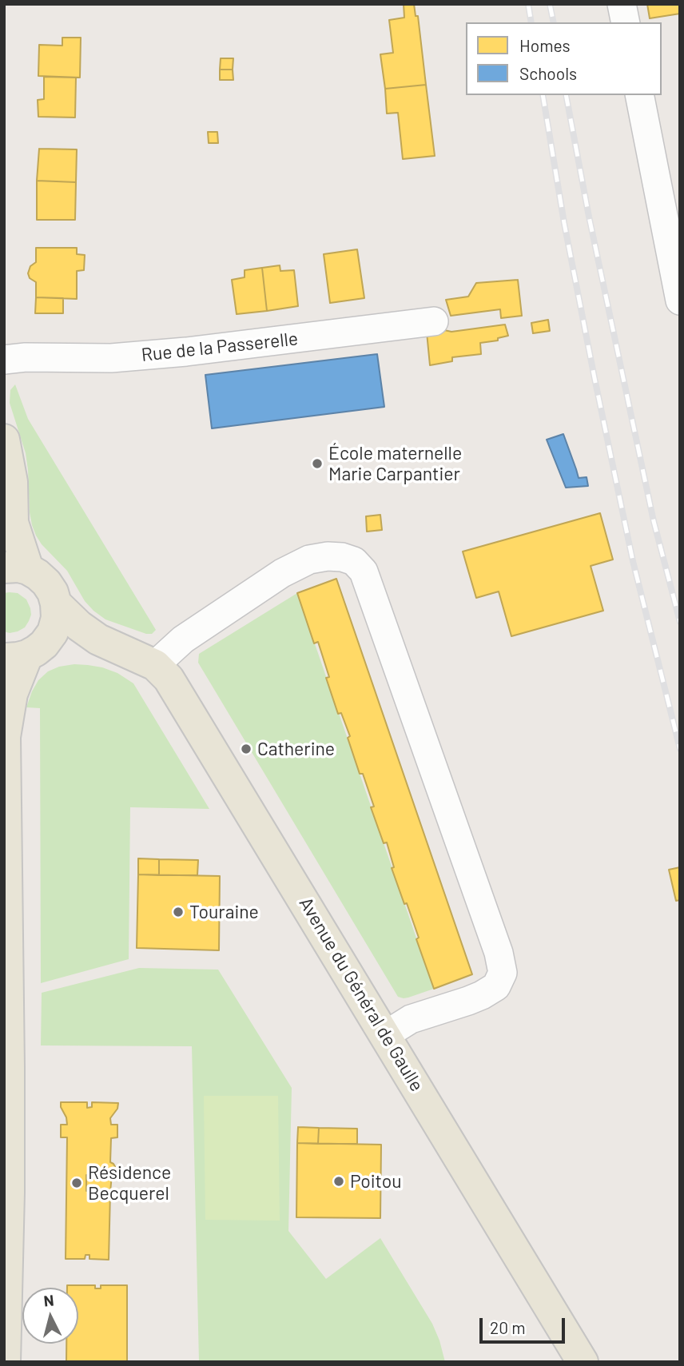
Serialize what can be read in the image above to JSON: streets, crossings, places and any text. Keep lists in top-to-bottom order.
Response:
{
  "streets": {
    "main road": ["Avenue du Général de Gaulle"],
    "street": ["Rue de la Passerelle"]
  },
  "places": [
    "École maternelle Marie Carpantier",
    "Catherine",
    "Touraine",
    "Poitou",
    "Résidence Becquerel"
  ],
  "legend": ["Homes", "Schools"],
  "scale_bar": "20 m",
  "north": "top"
}
